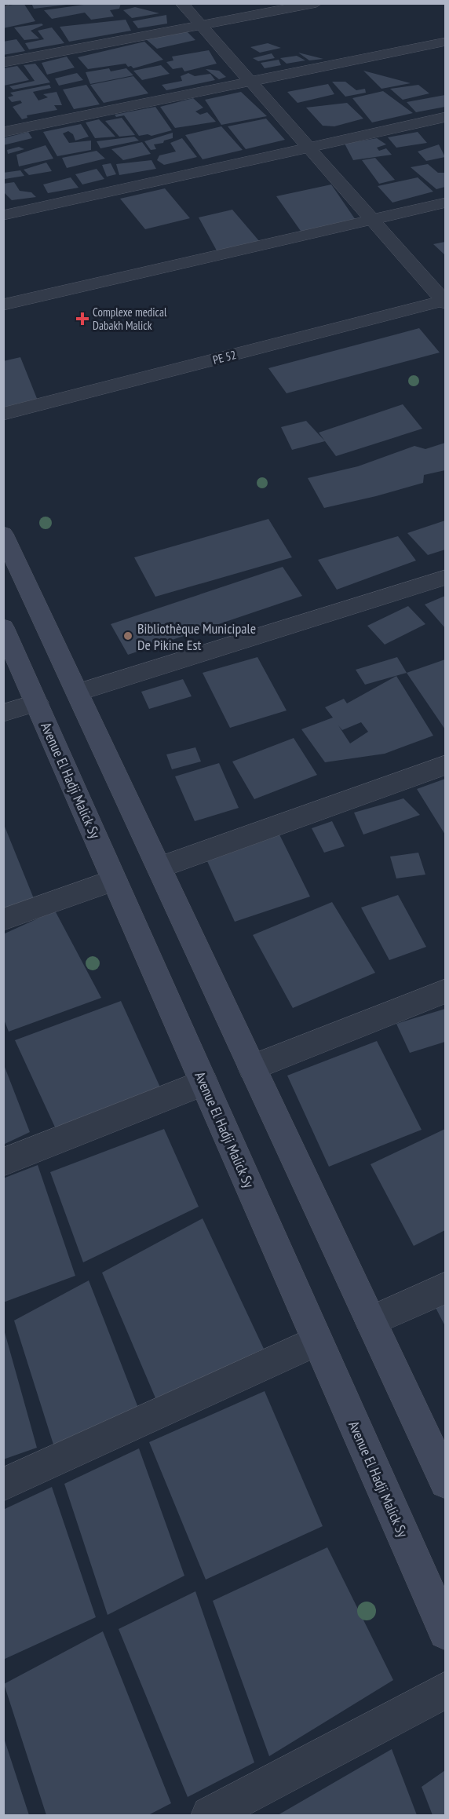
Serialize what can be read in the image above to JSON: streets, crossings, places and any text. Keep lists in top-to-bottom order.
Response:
{
  "streets": {
    "street": ["PE 52", "Avenue El Hadji Malick Sy"]
  },
  "places": {
    "health": ["Complexe medical Dabakh Malick"],
    "other": ["Bibliothèque Municipale De Pikine Est"]
  }
}
